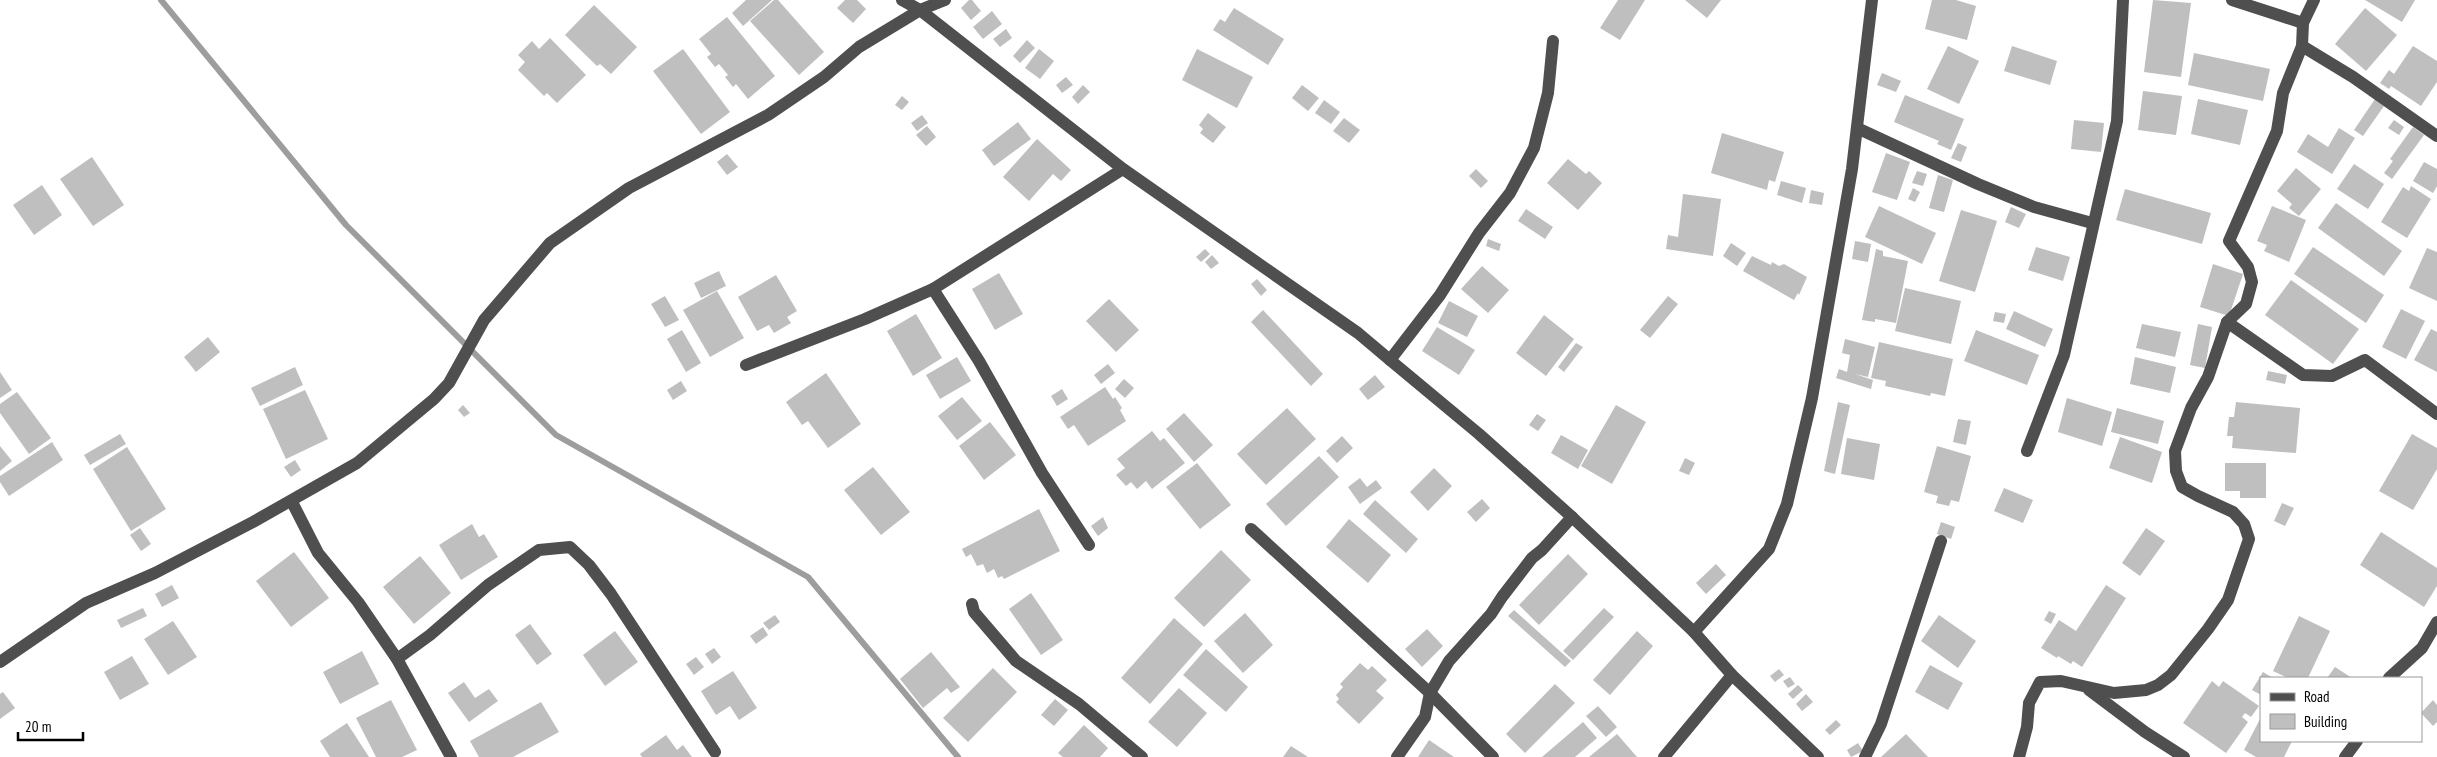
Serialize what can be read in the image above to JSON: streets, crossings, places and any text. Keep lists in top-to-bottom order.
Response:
{
  "legend": ["Road", "Building"],
  "scale_bar": "20 m"
}
